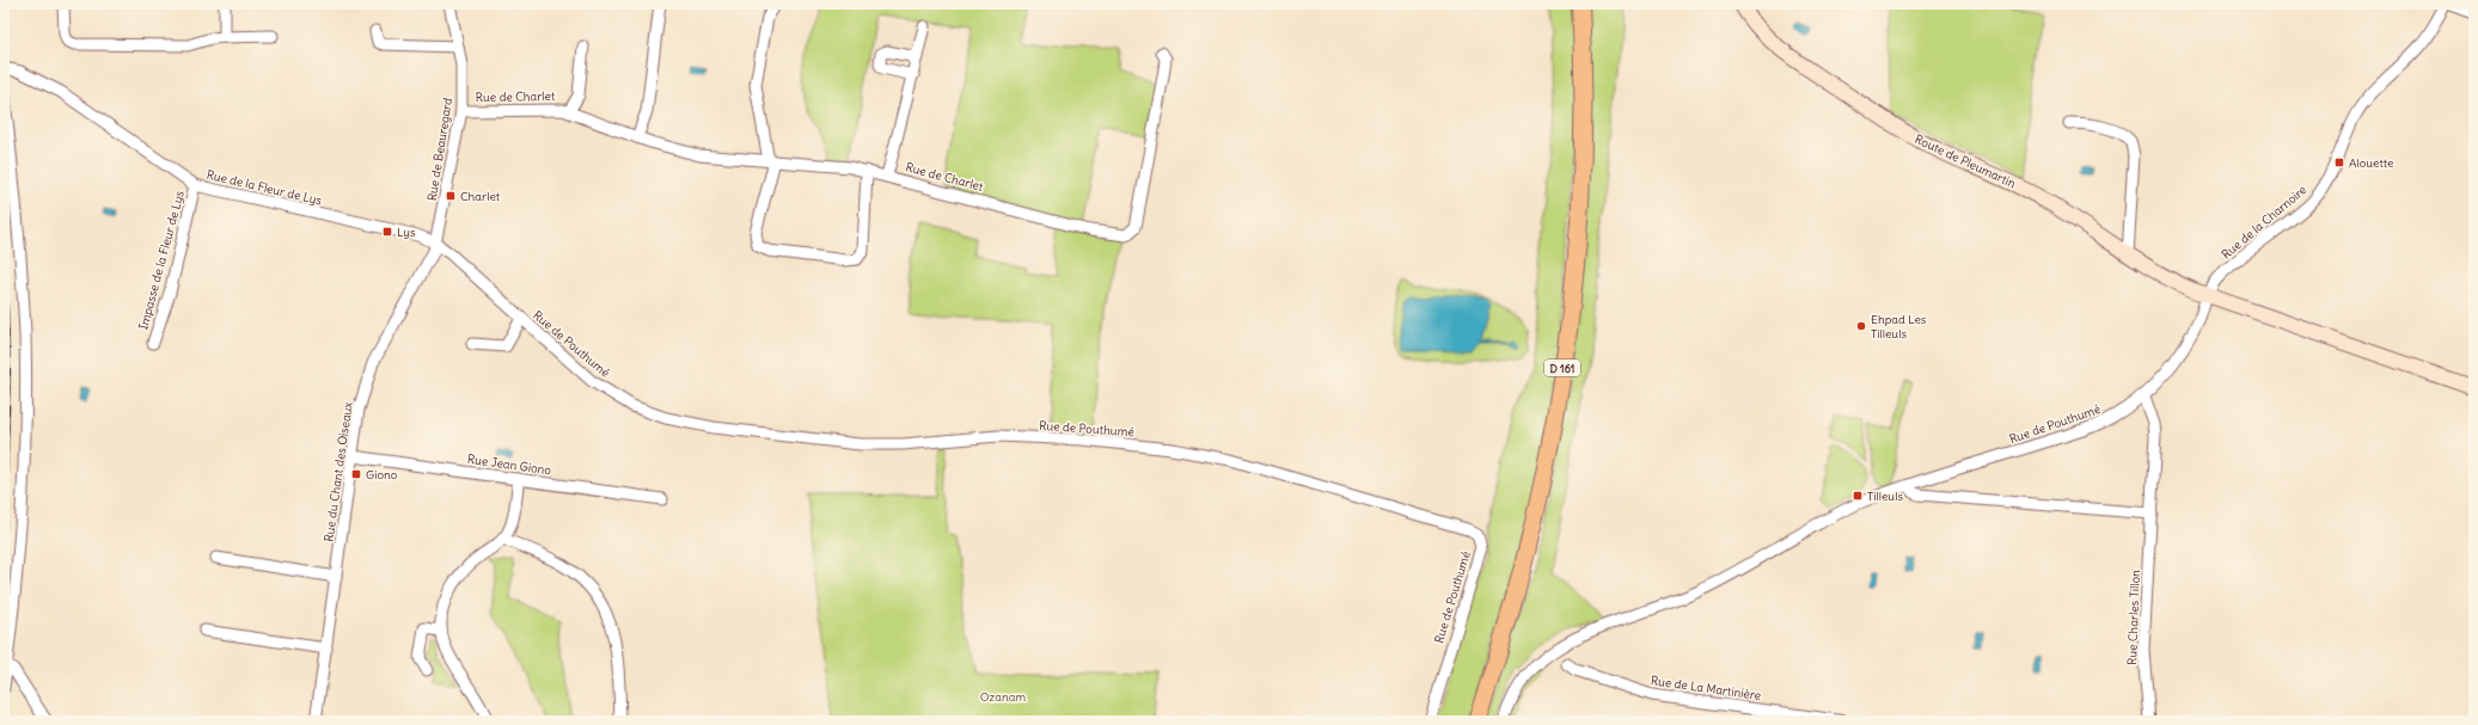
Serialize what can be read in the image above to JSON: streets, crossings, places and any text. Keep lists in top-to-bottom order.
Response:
{
  "streets": {
    "main road": ["Route de Pleumartin", "D 161"],
    "street": [
      "Rue de Charlet",
      "Rue de Beauregard",
      "Rue de la Fleur de Lys",
      "Rue de la Charnoire",
      "Impasse de la Fleur de Lys",
      "Rue de Pouthumé",
      "Rue Jean Giono",
      "Rue du Chant des Oiseaux",
      "Rue Charles Tillon",
      "Rue de La Martinière"
    ]
  },
  "crossings": [
    ["Rue de Charlet", "Rue de Beauregard"],
    ["Rue de Beauregard", "Rue de la Fleur de Lys"],
    ["Rue de Beauregard", "Rue de Pouthumé"],
    ["Rue de Beauregard", "Rue du Chant des Oiseaux"],
    ["Route de Pleumartin", "Rue de la Charnoire"],
    ["Route de Pleumartin", "Rue de Pouthumé"],
    ["Rue de la Fleur de Lys", "Impasse de la Fleur de Lys"],
    ["Rue de la Fleur de Lys", "Rue de Pouthumé"],
    ["Rue de la Fleur de Lys", "Rue du Chant des Oiseaux"],
    ["Rue de la Charnoire", "Rue de Pouthumé"],
    ["Rue de Pouthumé", "Rue du Chant des Oiseaux"],
    ["Rue de Pouthumé", "Rue Charles Tillon"],
    ["Rue Jean Giono", "Rue du Chant des Oiseaux"]
  ],
  "parks": ["Ozanam"],
  "places": {
    "transit": [
      "Alouette",
      "Charlet",
      "Lys",
      "Giono",
      "Tilleuls"
    ],
    "other": ["Ehpad Les Tilleuls"]
  }
}
